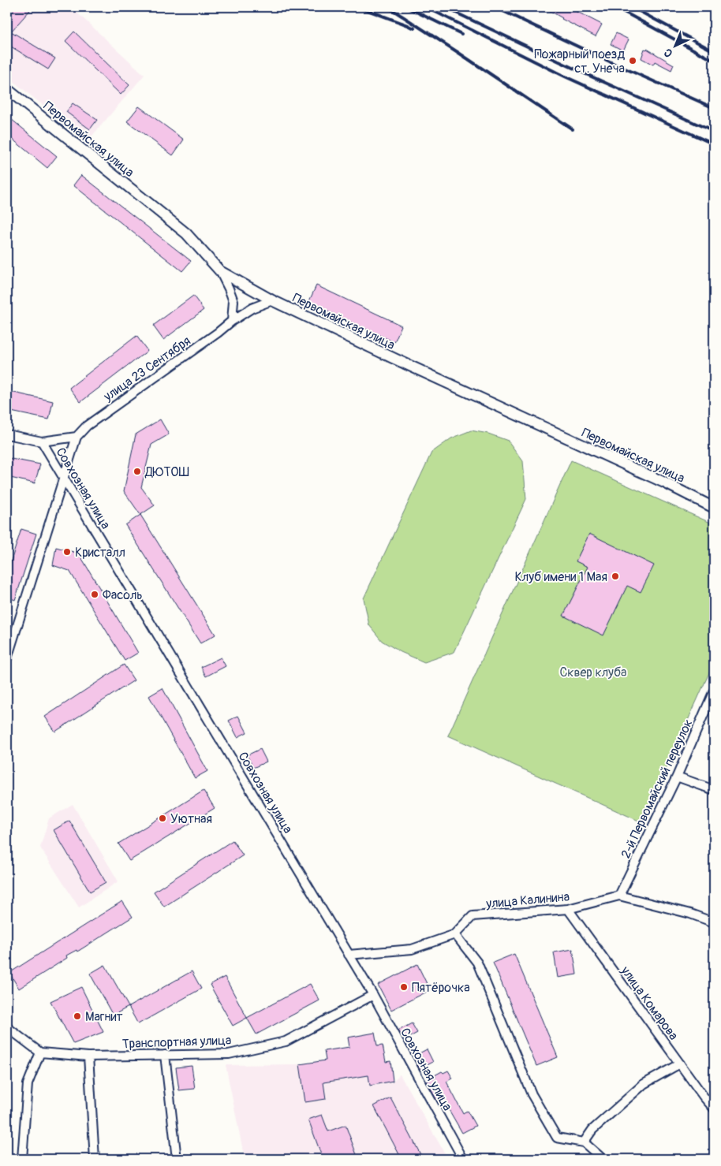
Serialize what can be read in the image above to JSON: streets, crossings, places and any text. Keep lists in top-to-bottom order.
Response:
{
  "streets": {
    "street": [
      "Первомайская улица",
      "улица 23 Сентября",
      "Совхозная улица",
      "2-й Первомайский переулок",
      "улица Калинина",
      "улица Комарова",
      "Транспортная улица"
    ]
  },
  "crossings": [
    ["Первомайская улица", "улица 23 Сентября"],
    ["улица 23 Сентября", "Совхозная улица"],
    ["Совхозная улица", "улица Калинина"],
    ["Совхозная улица", "Транспортная улица"],
    ["2-й Первомайский переулок", "улица Калинина"],
    ["улица Калинина", "улица Комарова"]
  ],
  "parks": ["Сквер клуба"],
  "places": [
    "Пожарный поезд ст. Унеча",
    "ДЮТОШ",
    "Кристалл",
    "Клуб имени 1 Мая",
    "Фасоль",
    "Уютная",
    "Пятёрочка",
    "Магнит"
  ],
  "north": "bottom left"
}
